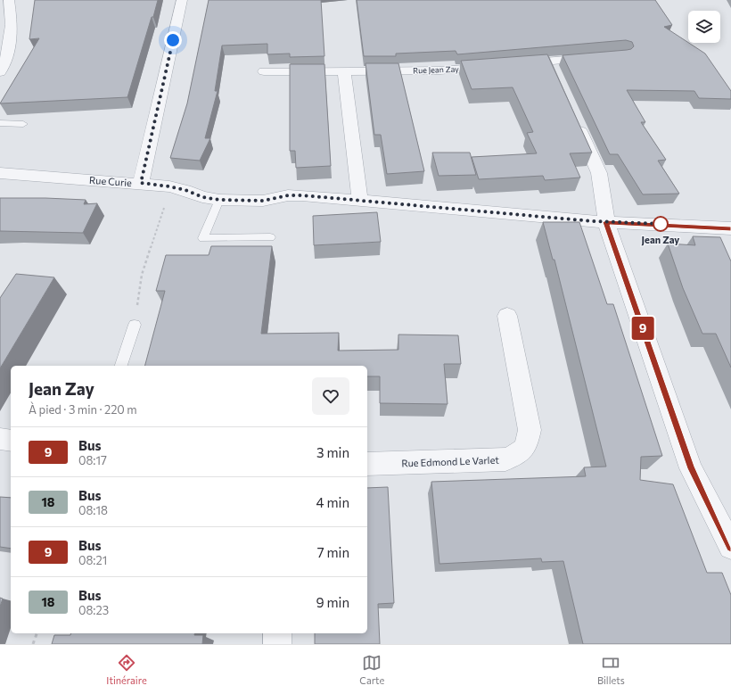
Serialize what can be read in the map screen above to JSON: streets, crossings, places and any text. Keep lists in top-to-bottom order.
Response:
{
  "streets": {
    "street": ["Rue Jean Zay", "Rue Curie", "Rue Edmond Le Varlet"]
  },
  "places": ["Jean Zay"],
  "lines": ["bus line 9"],
  "page": {
    "on_map": "9",
    "heading": ["Jean Zay", "À pied · 3 min · 220 m"],
    "list": [
      {
        "mark": "9",
        "name": "Bus",
        "note": "08:17",
        "value": "3 min"
      },
      {
        "mark": "18",
        "name": "Bus",
        "note": "08:18",
        "value": "4 min"
      },
      {
        "mark": "9",
        "name": "Bus",
        "note": "08:21",
        "value": "7 min"
      },
      {
        "mark": "18",
        "name": "Bus",
        "note": "08:23",
        "value": "9 min"
      }
    ],
    "tabs": ["Itinéraire", "Carte", "Billets"]
  }
}
